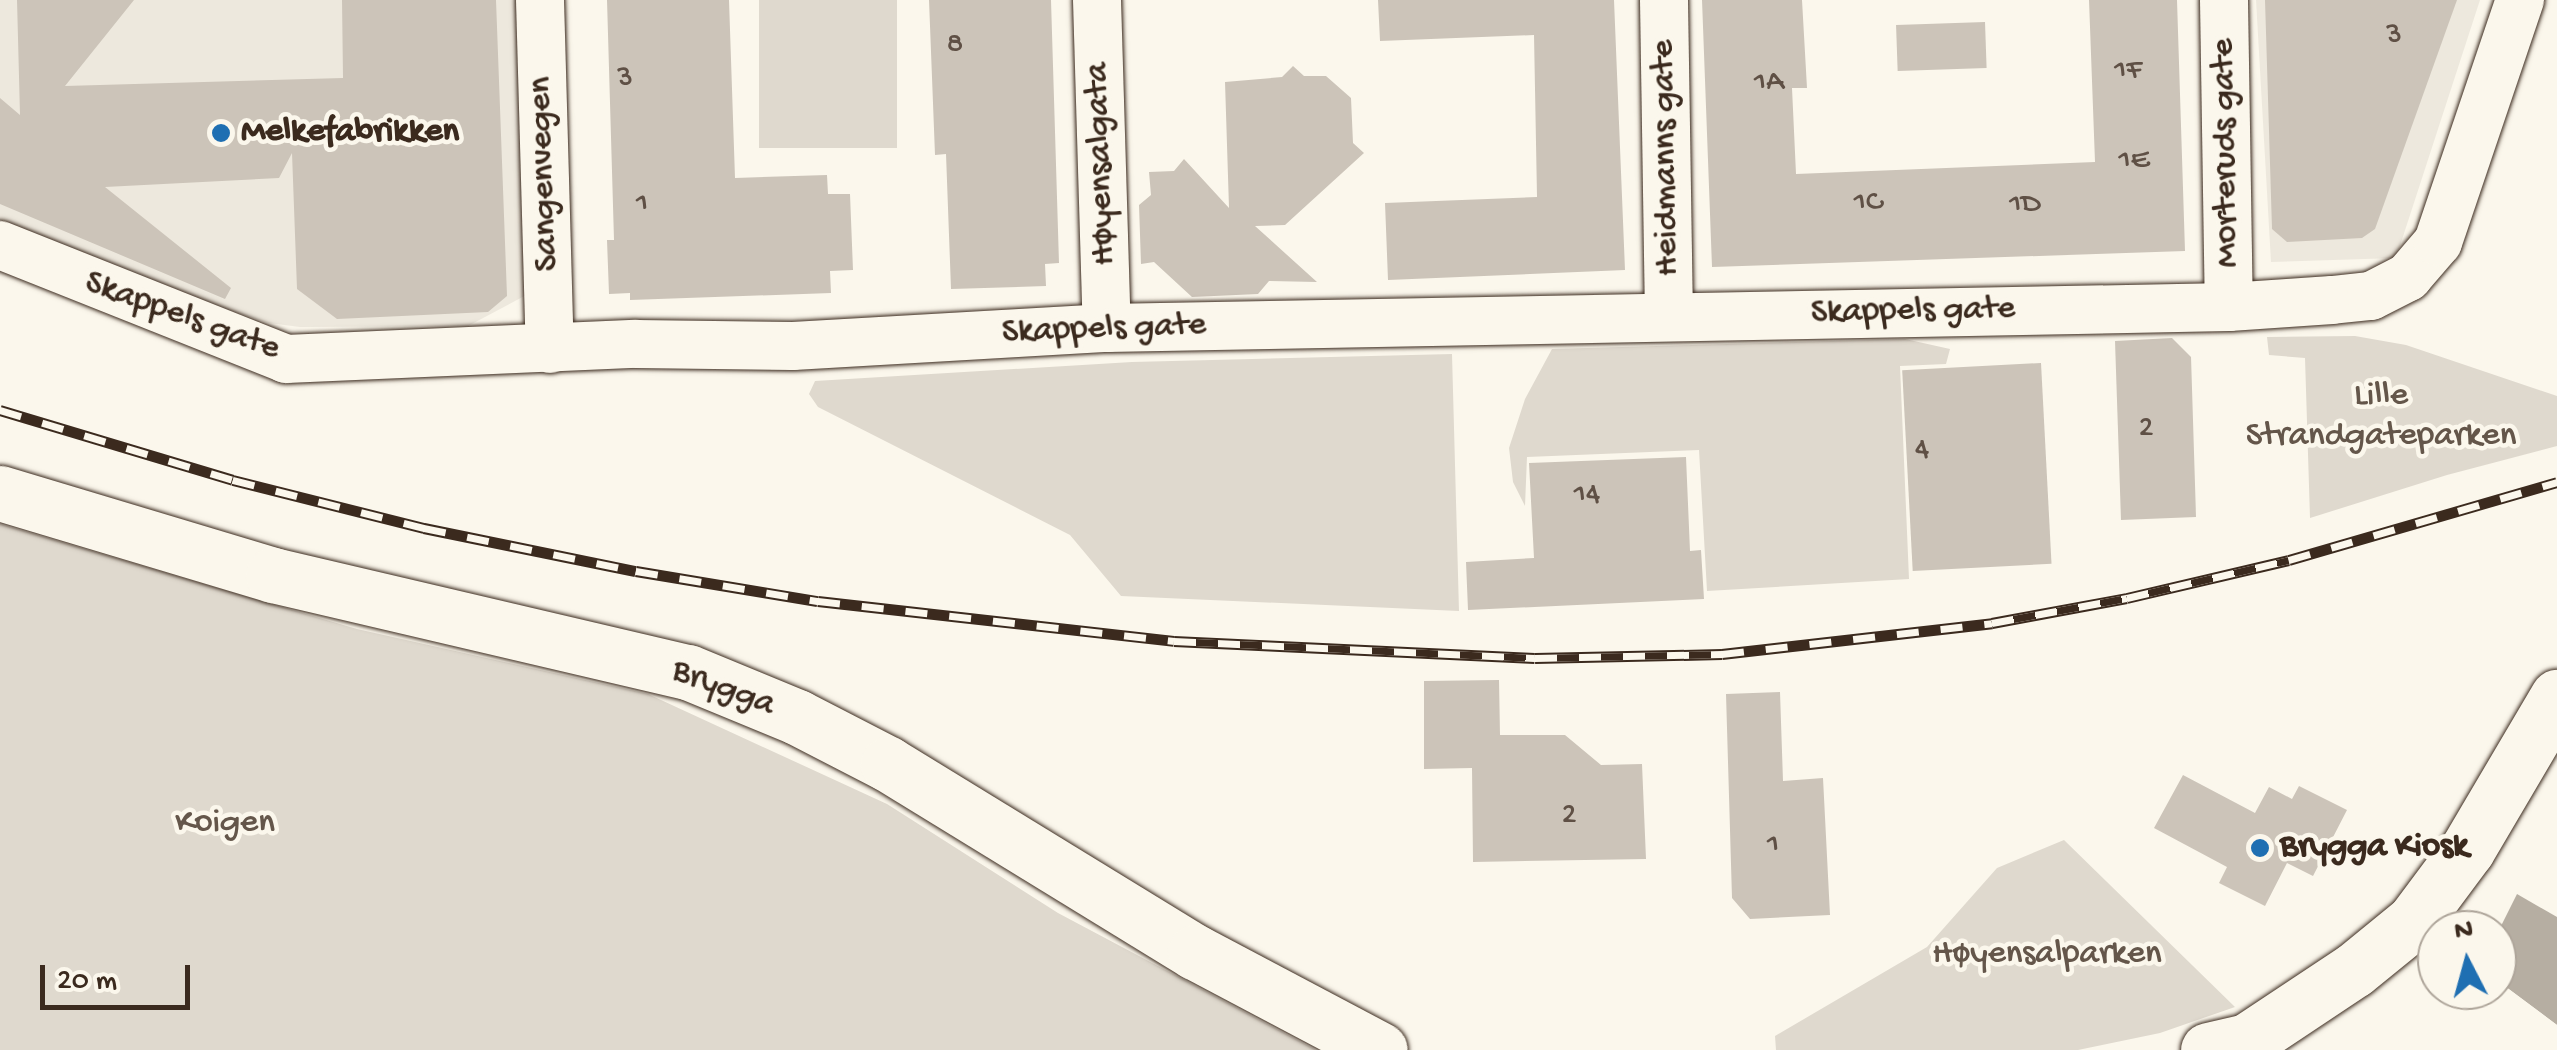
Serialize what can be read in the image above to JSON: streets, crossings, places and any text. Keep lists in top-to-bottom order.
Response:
{
  "streets": {
    "street": [
      "Morteruds gate",
      "Heidmanns gate",
      "Høyensalgata",
      "Sangenvegen",
      "Skappels gate",
      "Brygga"
    ]
  },
  "crossings": [
    ["Morteruds gate", "Skappels gate"],
    ["Heidmanns gate", "Skappels gate"],
    ["Høyensalgata", "Skappels gate"],
    ["Sangenvegen", "Skappels gate"]
  ],
  "parks": ["Lille Strandgateparken", "Koigen", "Høyensalparken"],
  "places": ["Melkefabrikken", "Brygga Kiosk"],
  "house_numbers": [
    "3",
    "8",
    "1F",
    "3",
    "1A",
    "1E",
    "1C",
    "1",
    "1D",
    "2",
    "4",
    "14",
    "2",
    "1"
  ],
  "scale_bar": "20 m",
  "north": "top"
}
